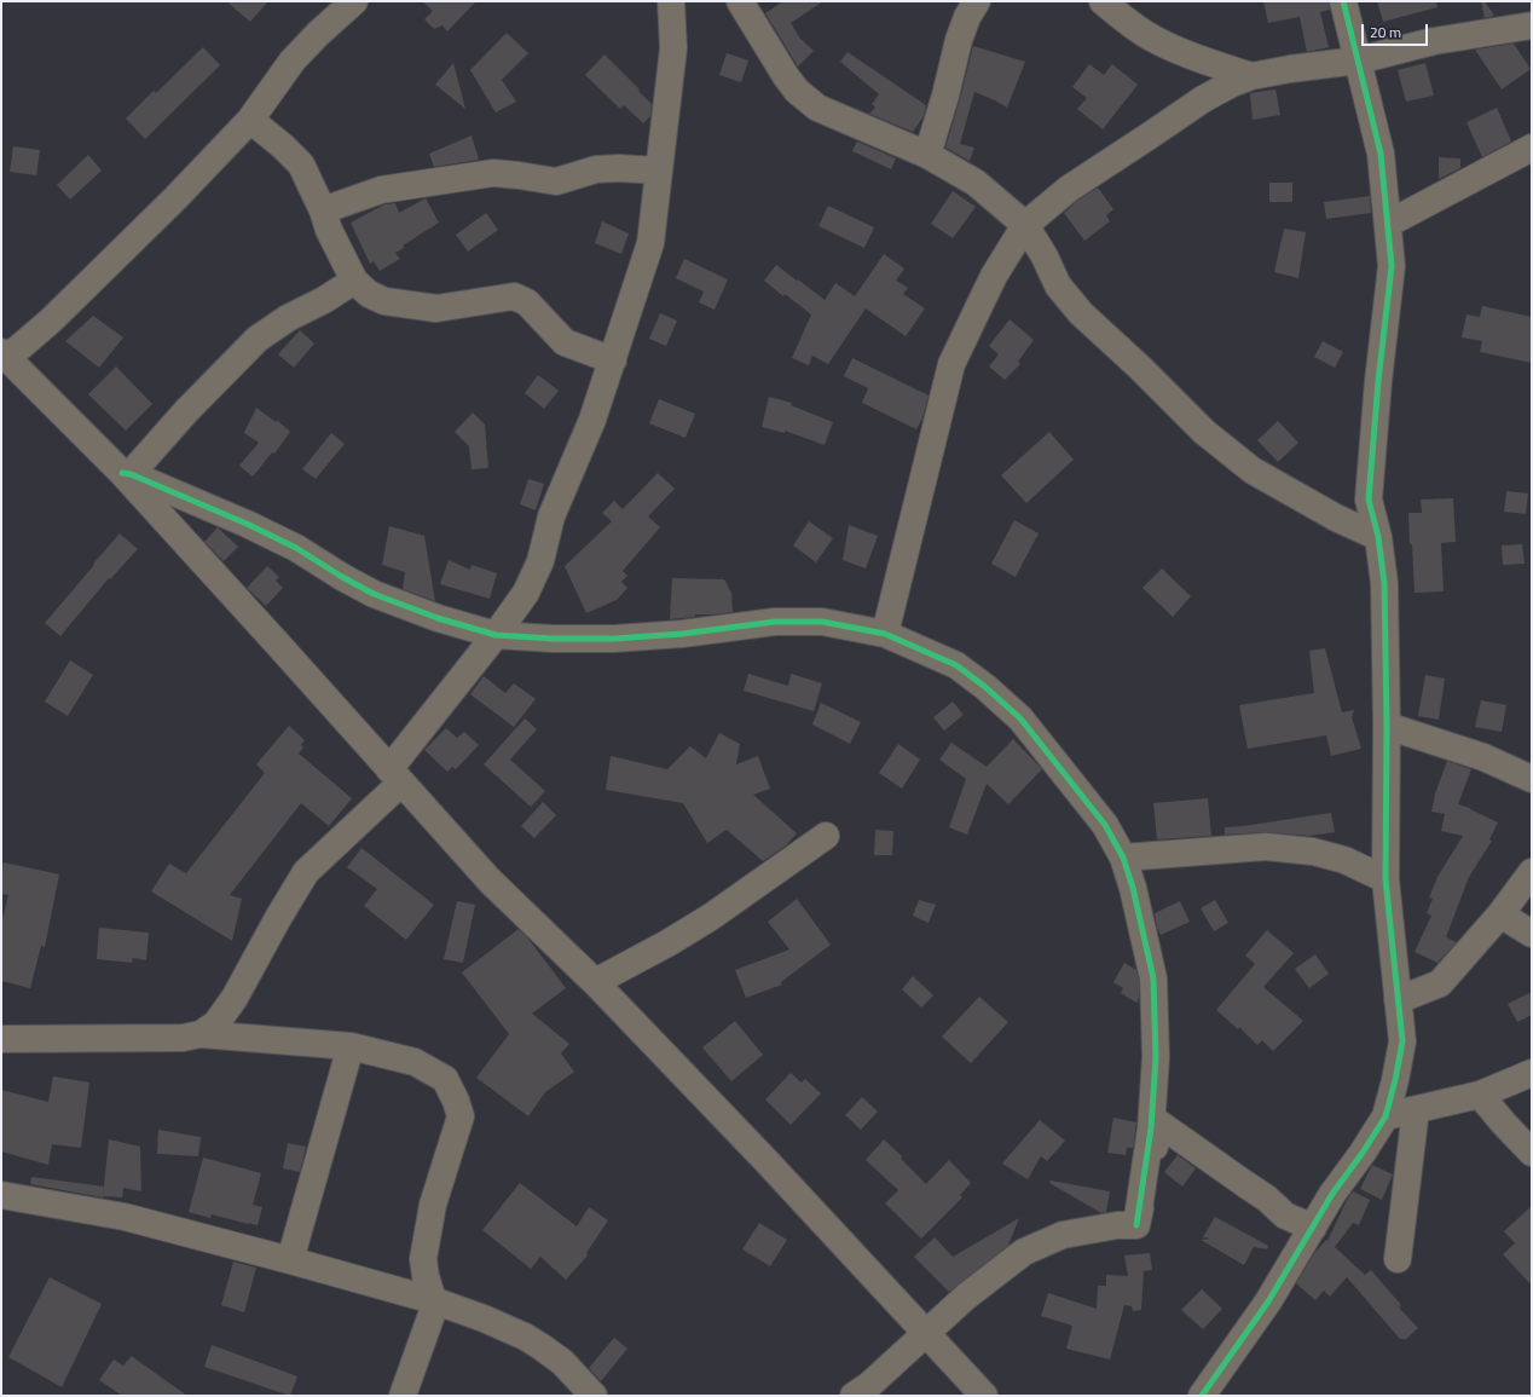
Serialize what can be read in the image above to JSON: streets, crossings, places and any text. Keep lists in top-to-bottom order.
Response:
{
  "scale_bar": "20 m"
}
